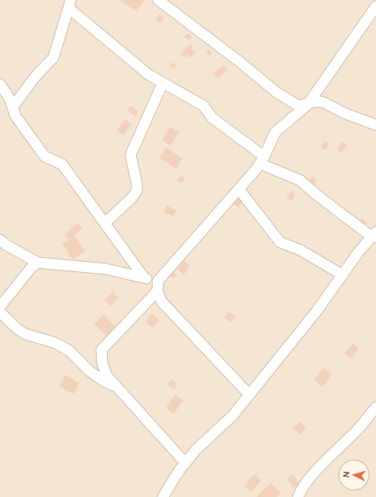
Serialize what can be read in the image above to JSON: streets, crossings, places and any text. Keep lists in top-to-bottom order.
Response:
{
  "north": "left"
}
